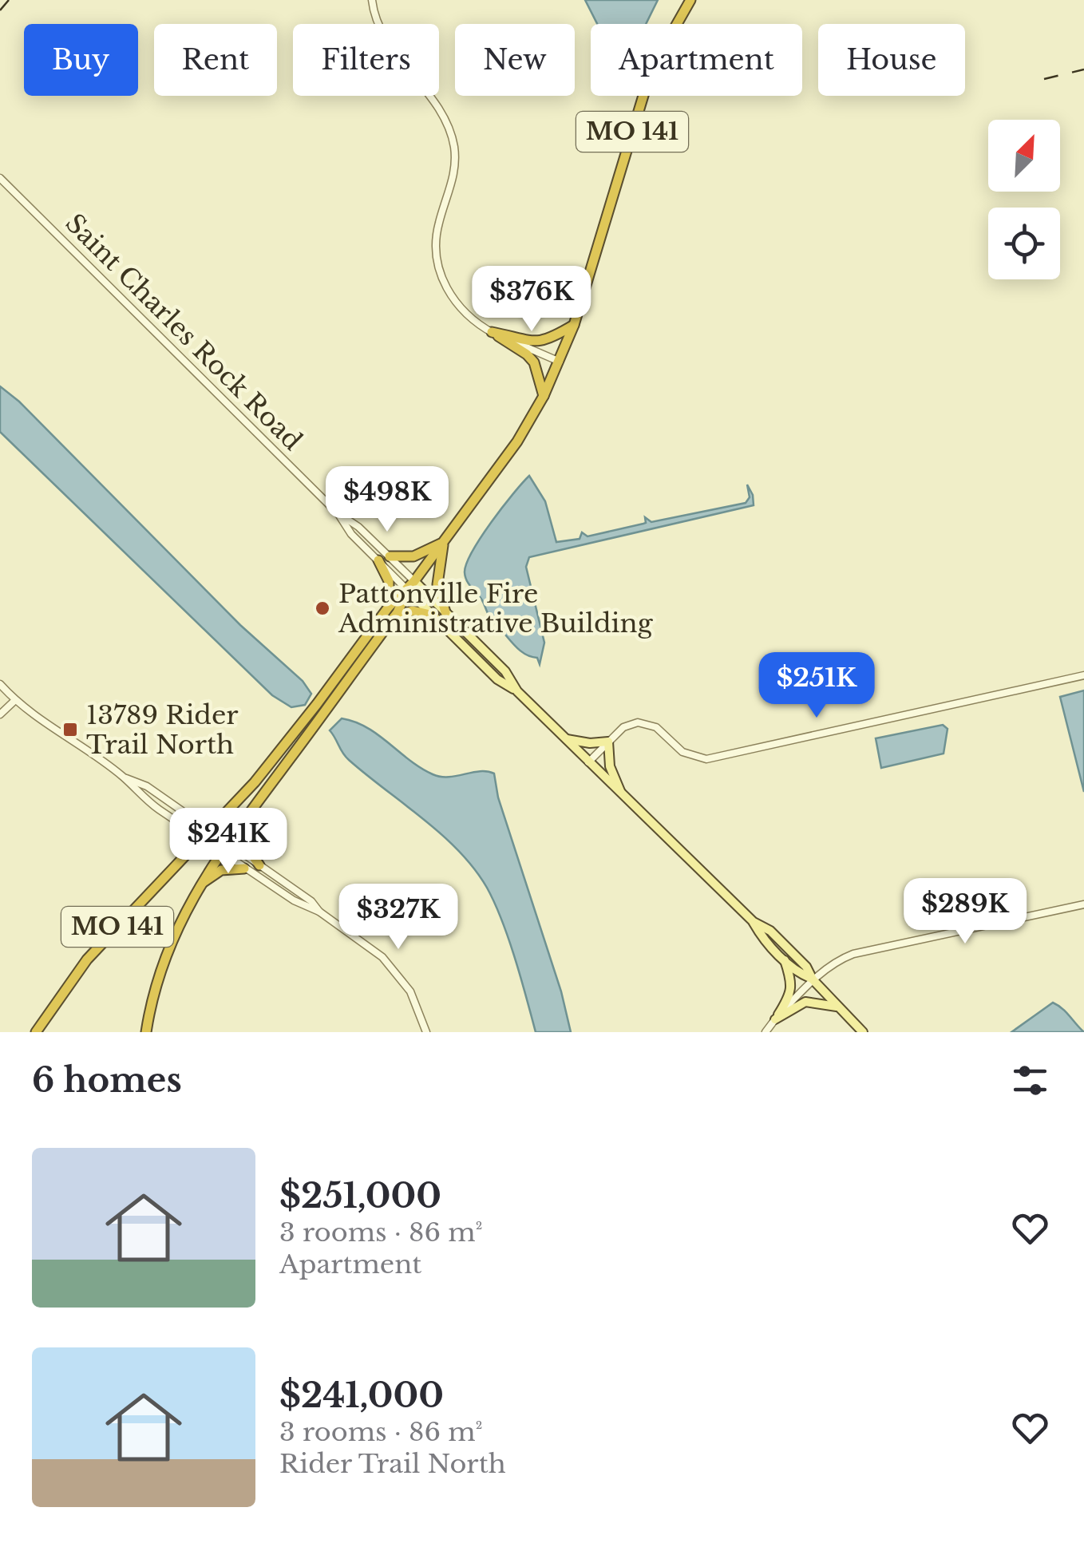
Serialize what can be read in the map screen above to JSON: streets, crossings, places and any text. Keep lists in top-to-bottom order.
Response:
{
  "streets": {
    "highway": ["MO 141"],
    "main road": ["Saint Charles Rock Road"]
  },
  "crossings": [
    ["MO 141", "Saint Charles Rock Road"]
  ],
  "places": {
    "other": ["Pattonville Fire Administrative Building"],
    "transit": ["13789 Rider Trail North"]
  },
  "north": "top right",
  "page": {
    "chip": [
      "Buy",
      "Rent",
      "Filters",
      "New",
      "Apartment",
      "House"
    ],
    "price": [
      "$376K",
      "$498K",
      "$251K",
      "$241K",
      "$289K",
      "$327K"
    ],
    "heading": "6 homes",
    "list": [
      {
        "name": "$251,000",
        "note": "3 rooms · 86 m² · Apartment"
      },
      {
        "name": "$241,000",
        "note": "3 rooms · 86 m² · Rider Trail North"
      }
    ]
  }
}
